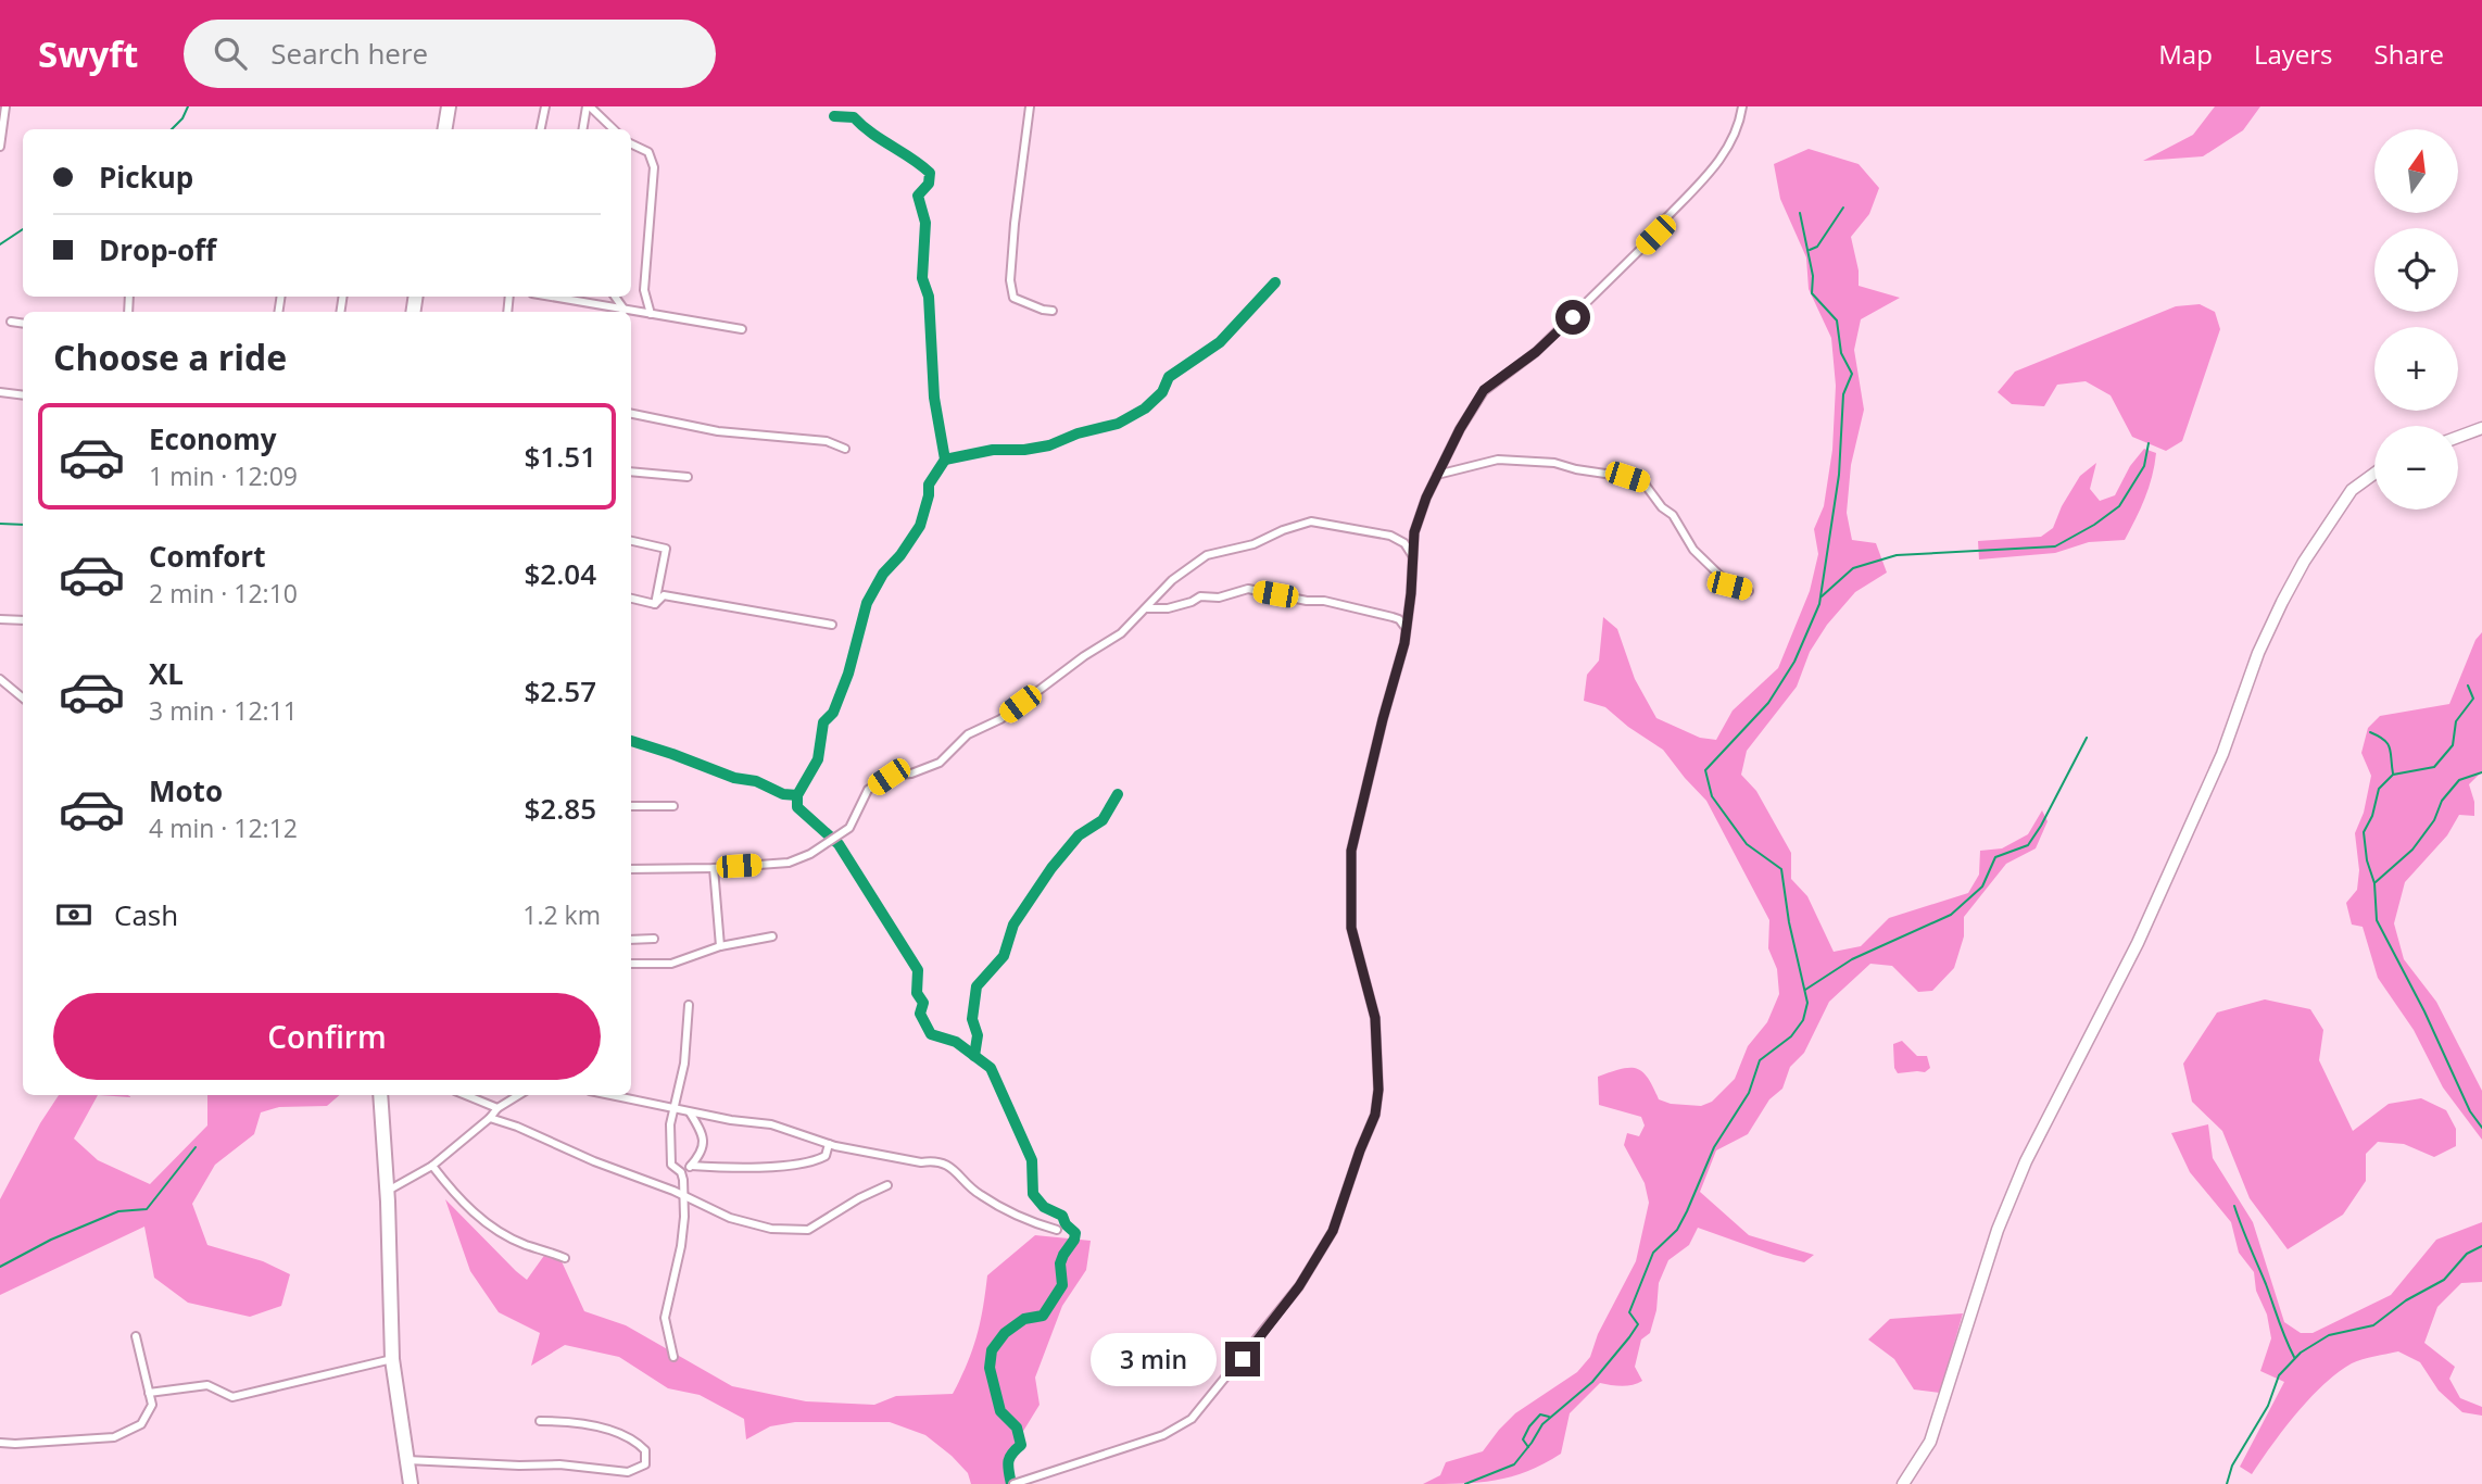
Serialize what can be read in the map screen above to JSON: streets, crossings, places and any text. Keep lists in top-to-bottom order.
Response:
{
  "north": "top",
  "page": {
    "header": "Swyft",
    "search": "Search here",
    "nav": ["Map", "Layers", "Share"],
    "map_buttons": ["+", "−"],
    "banner": ["Pickup", "Drop-off"],
    "heading": "Choose a ride",
    "list": [
      {
        "name": "Economy",
        "note": "1 min · 12:09",
        "value": "$1.51"
      },
      {
        "name": "Comfort",
        "note": "2 min · 12:10",
        "value": "$2.04"
      },
      {
        "name": "XL",
        "note": "3 min · 12:11",
        "value": "$2.57"
      },
      {
        "name": "Moto",
        "note": "4 min · 12:12",
        "value": "$2.85"
      }
    ],
    "pay": ["Cash", "1.2 km"],
    "buttons": "Confirm",
    "bubble": "3 min"
  }
}
